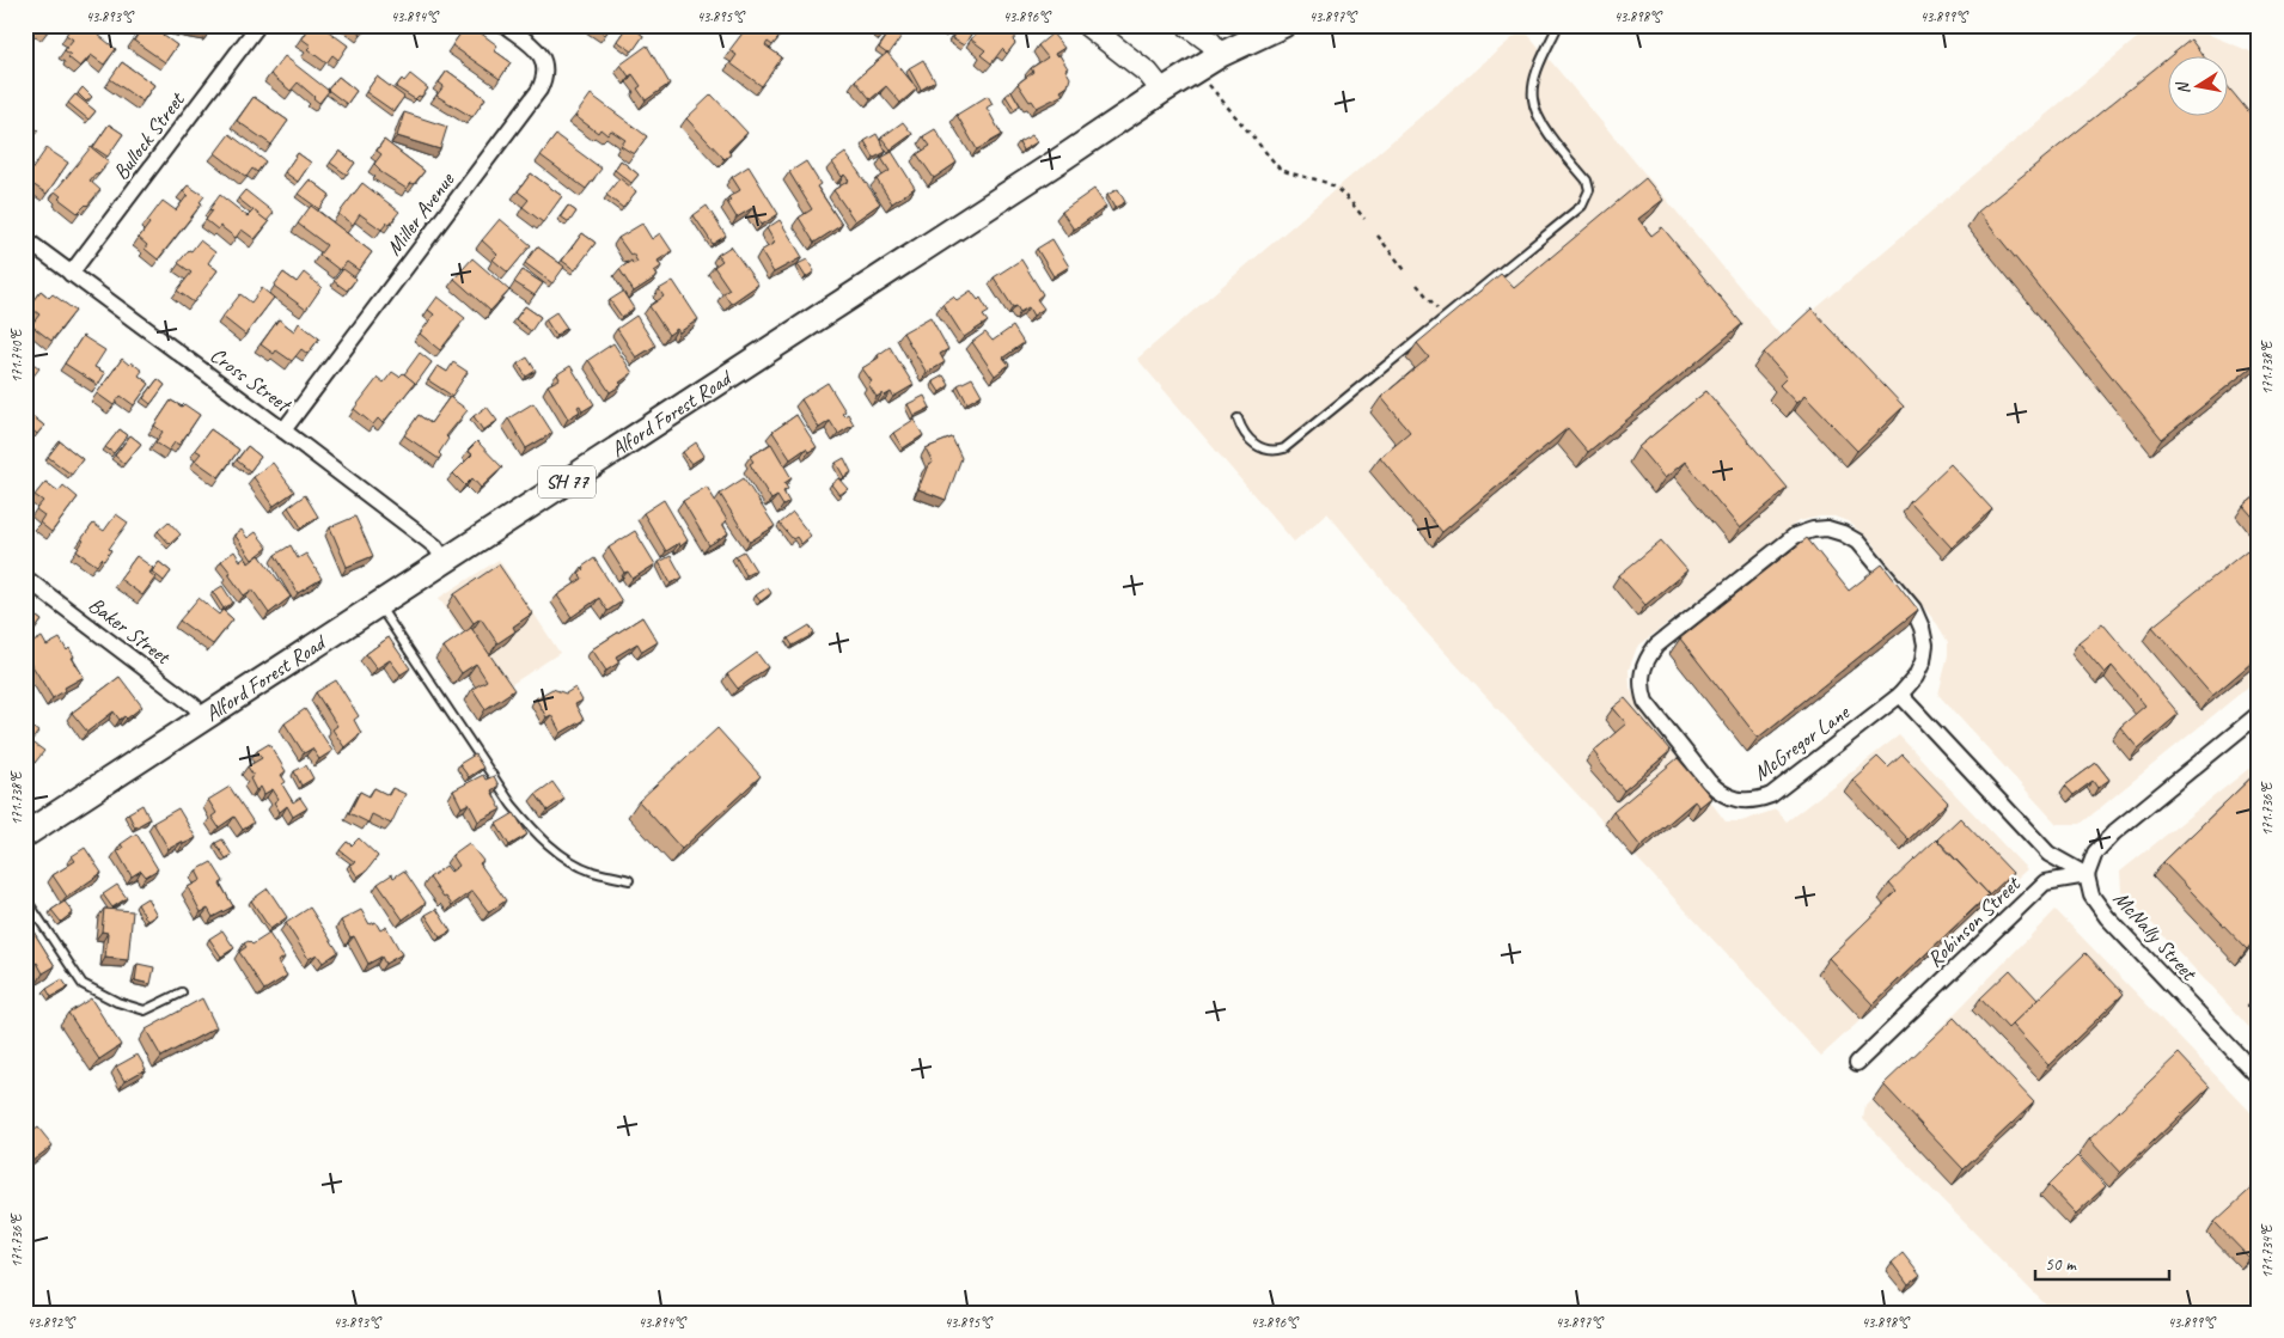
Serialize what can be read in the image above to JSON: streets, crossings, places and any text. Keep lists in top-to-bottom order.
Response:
{
  "streets": {
    "main road": ["Alford Forest Road", "SH 77"],
    "street": [
      "Bullock Street",
      "Miller Avenue",
      "Cross Street",
      "Baker Street",
      "McGregor Lane",
      "Robinson Street",
      "McNally Street"
    ]
  },
  "crossings": [
    ["Bullock Street", "Cross Street"],
    ["Miller Avenue", "Cross Street"],
    ["Cross Street", "Alford Forest Road"],
    ["Alford Forest Road", "SH 77"],
    ["Alford Forest Road", "Baker Street"],
    ["Robinson Street", "McNally Street"]
  ],
  "scale_bar": "50 m",
  "north": "left",
  "coordinates": [
    "43.893°S",
    "43.894°S",
    "43.895°S",
    "43.896°S",
    "43.897°S",
    "43.898°S",
    "43.899°S",
    "171.740°E",
    "171.738°E",
    "171.736°E",
    "171.734°E",
    "43.892°S"
  ]
}
